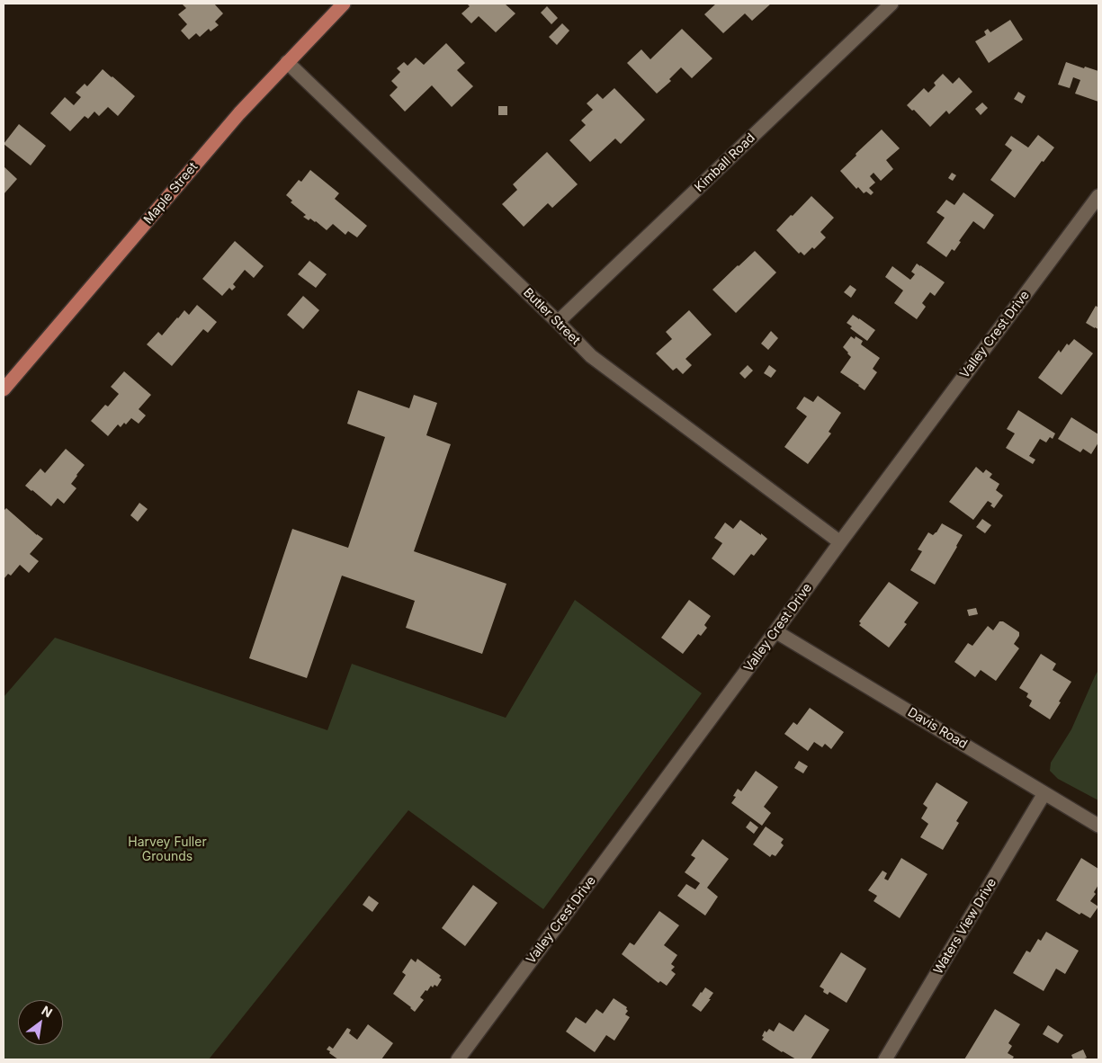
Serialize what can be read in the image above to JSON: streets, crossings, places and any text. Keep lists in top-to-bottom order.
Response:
{
  "streets": {
    "main road": ["Maple Street"],
    "street": [
      "Kimball Road",
      "Butler Street",
      "Valley Crest Drive",
      "Davis Road",
      "Waters View Drive"
    ]
  },
  "crossings": [
    ["Kimball Road", "Butler Street"],
    ["Maple Street", "Butler Street"],
    ["Butler Street", "Valley Crest Drive"],
    ["Valley Crest Drive", "Davis Road"],
    ["Davis Road", "Waters View Drive"]
  ],
  "parks": ["Harvey Fuller Grounds"],
  "north": "top right"
}
